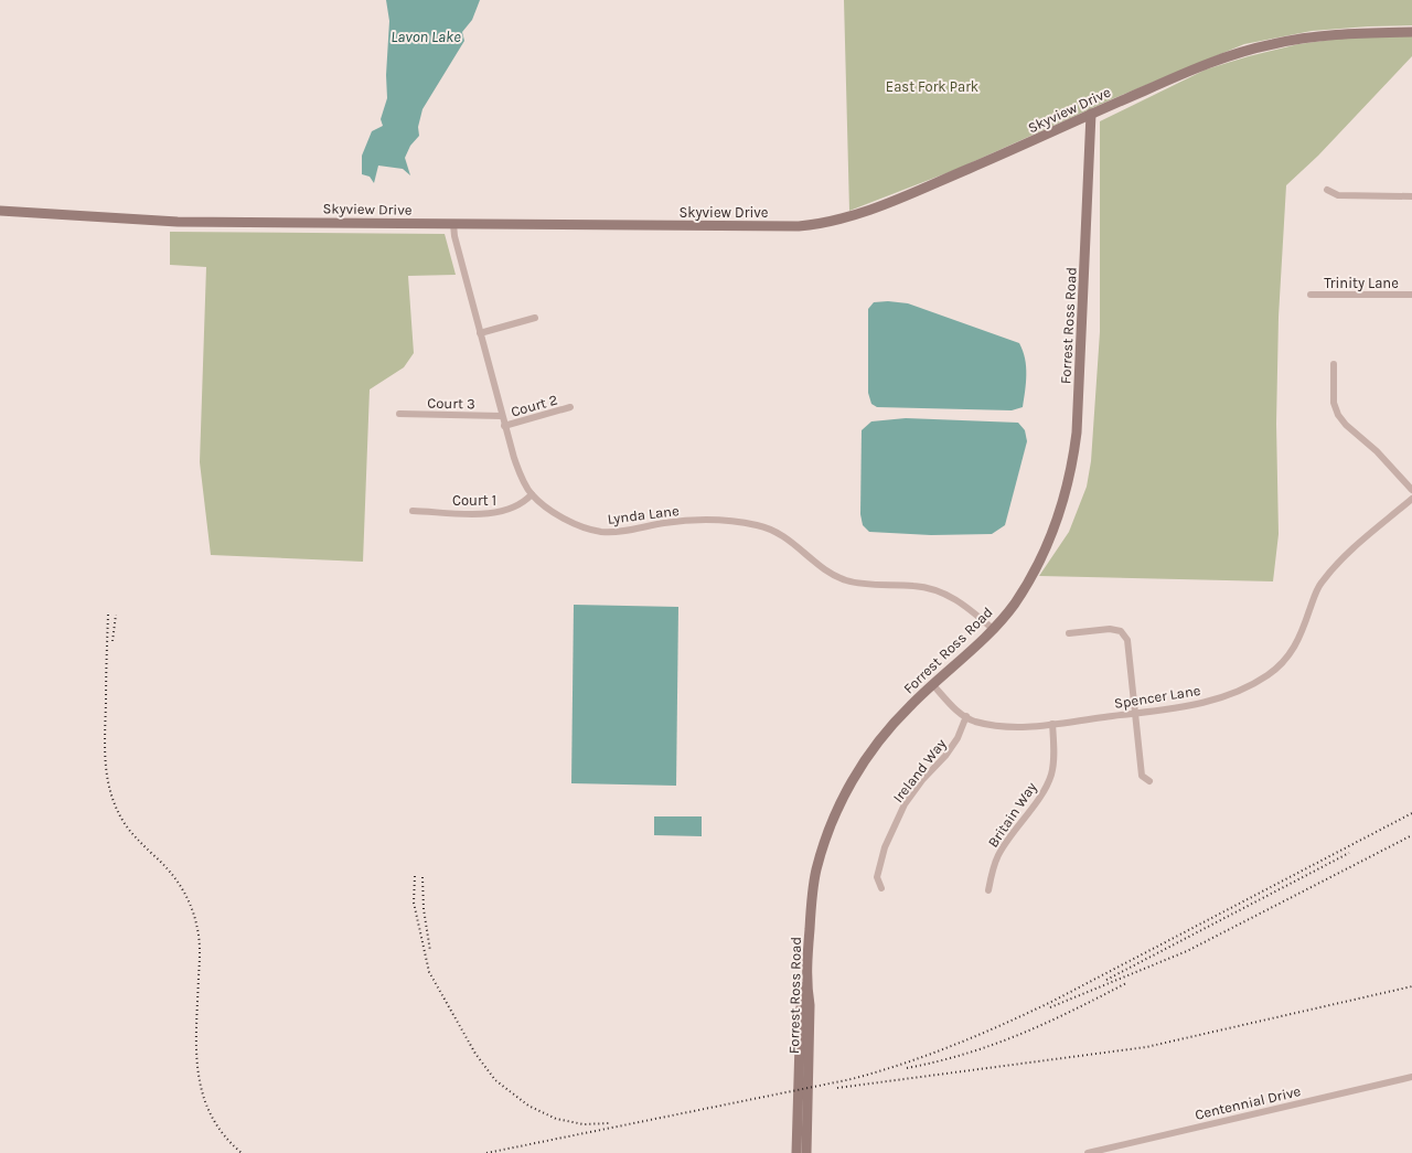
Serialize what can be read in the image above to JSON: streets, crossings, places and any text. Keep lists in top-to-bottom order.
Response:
{
  "streets": {
    "street": [
      "Skyview Drive",
      "Trinity Lane",
      "Forrest Ross Road",
      "Court 3",
      "Court 2",
      "Court 1",
      "Lynda Lane",
      "Spencer Lane",
      "Ireland Way",
      "Britain Way",
      "Centennial Drive"
    ]
  },
  "crossings": [
    ["Skyview Drive", "Forrest Ross Road"],
    ["Skyview Drive", "Lynda Lane"],
    ["Forrest Ross Road", "Lynda Lane"],
    ["Forrest Ross Road", "Spencer Lane"],
    ["Court 3", "Lynda Lane"],
    ["Court 2", "Lynda Lane"],
    ["Court 1", "Lynda Lane"],
    ["Spencer Lane", "Ireland Way"],
    ["Spencer Lane", "Britain Way"]
  ],
  "water": ["Lavon Lake"],
  "parks": ["East Fork Park"]
}
